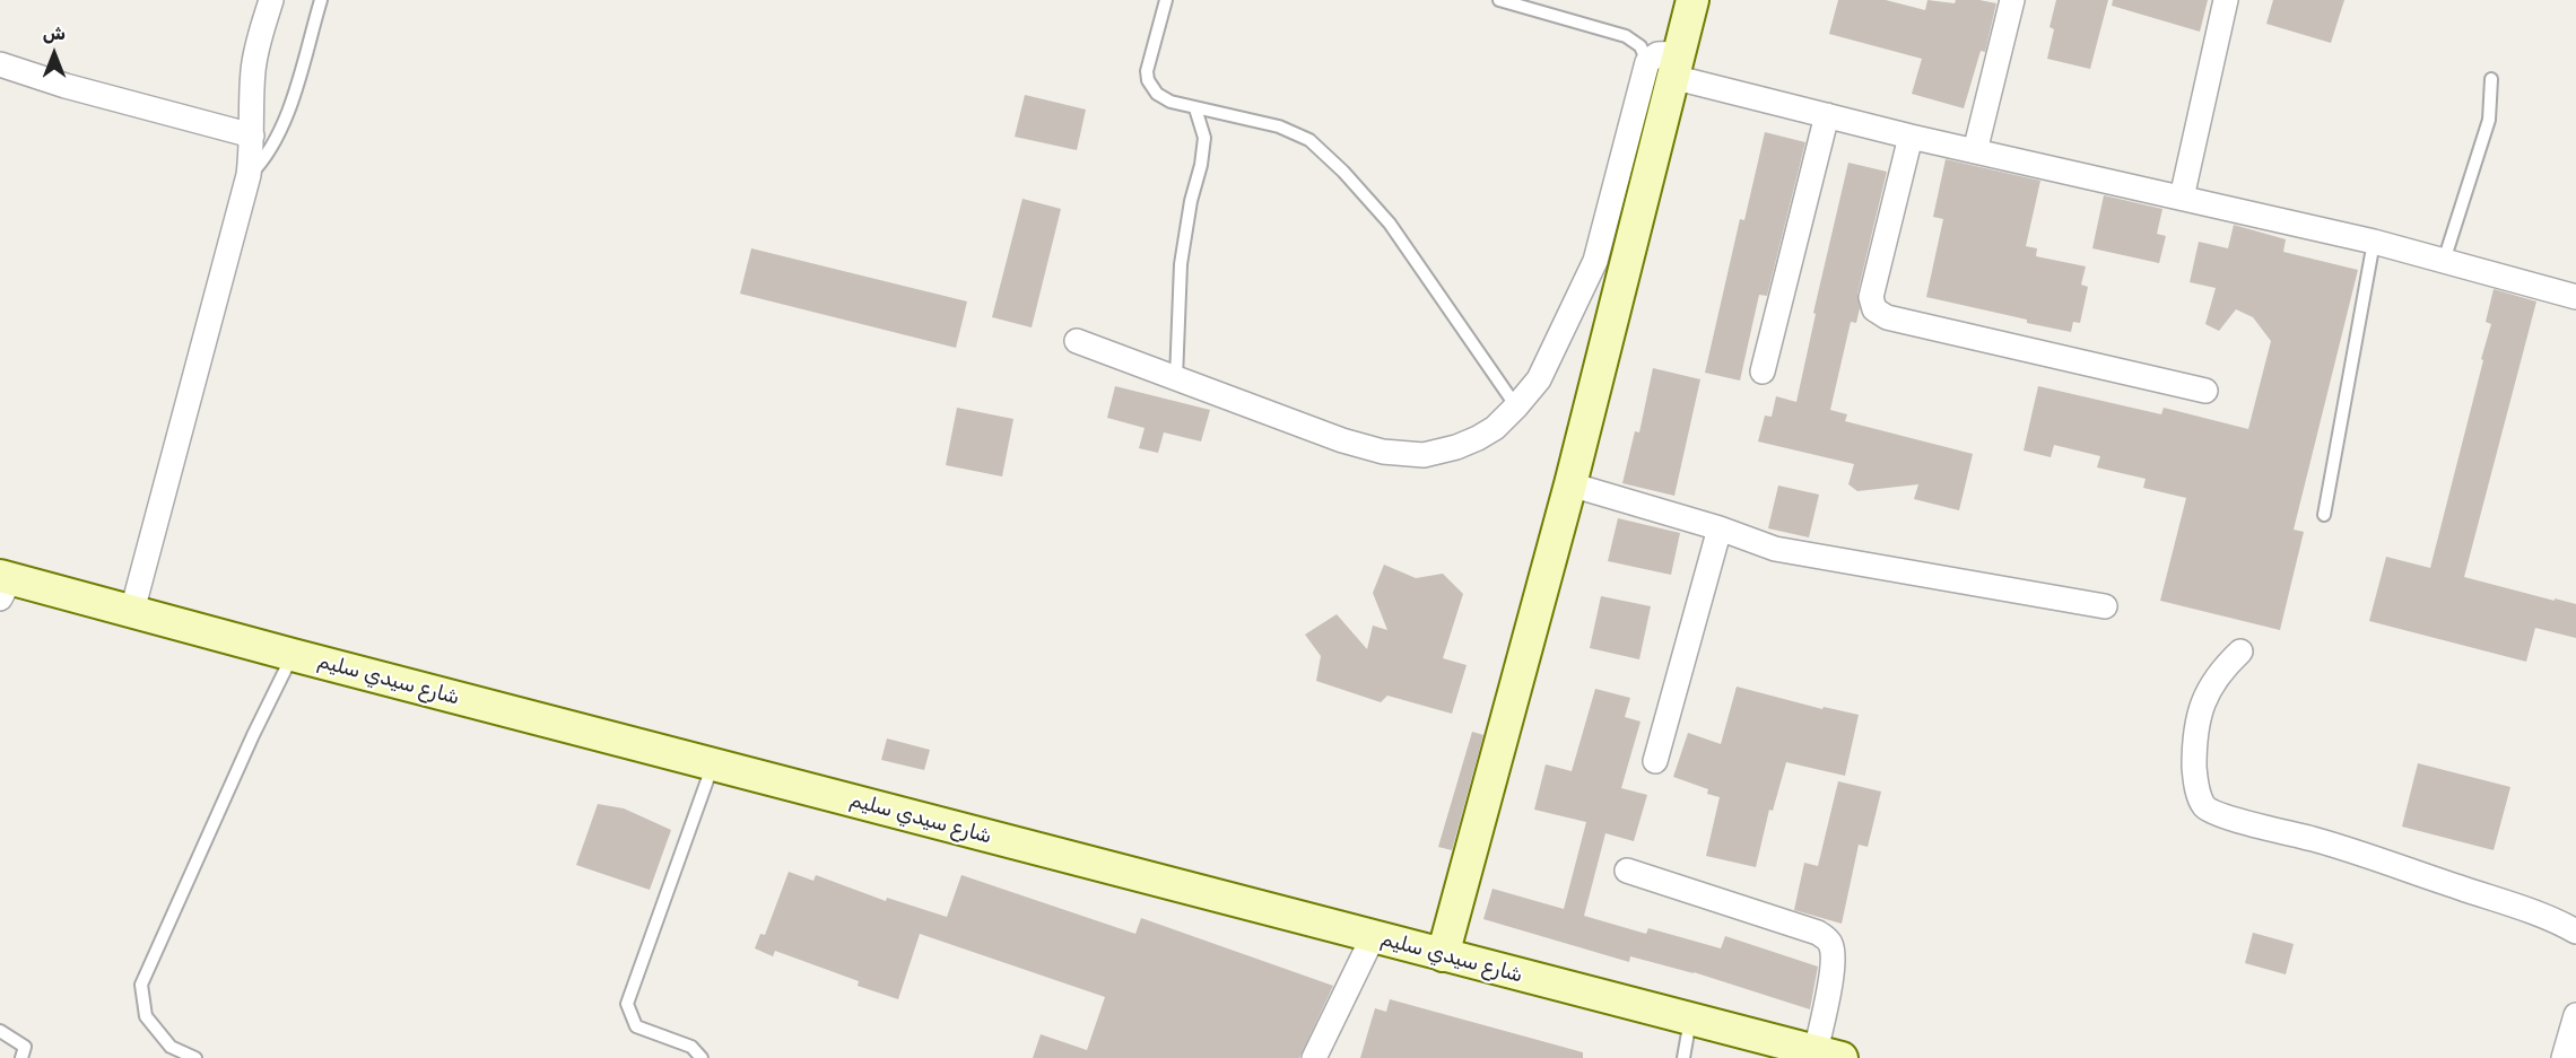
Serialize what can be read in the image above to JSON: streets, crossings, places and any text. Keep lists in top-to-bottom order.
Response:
{
  "streets": {
    "main road": ["شارع سيدي سليم"]
  },
  "north": "top"
}
